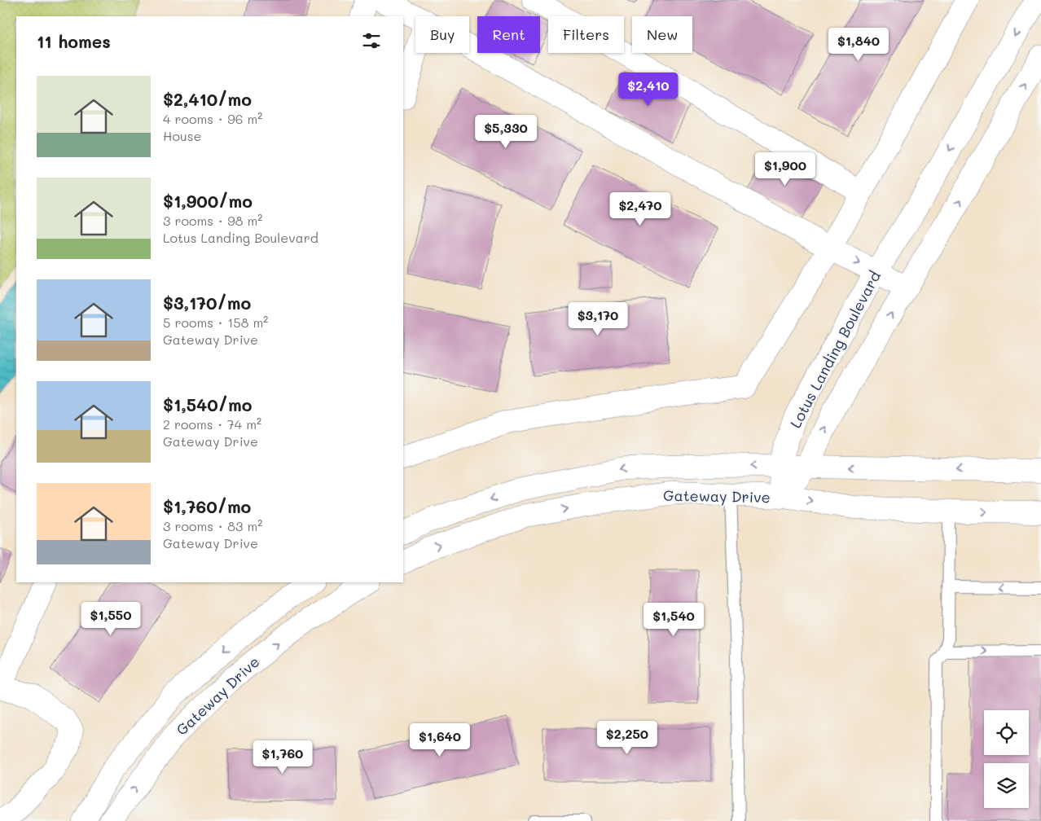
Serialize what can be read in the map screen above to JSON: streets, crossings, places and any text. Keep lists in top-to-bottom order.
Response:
{
  "streets": {
    "street": ["Lotus Landing Boulevard", "Gateway Drive"]
  },
  "crossings": [
    ["Lotus Landing Boulevard", "Gateway Drive"]
  ],
  "page": {
    "chip": [
      "Buy",
      "Rent",
      "Filters",
      "New"
    ],
    "heading": "11 homes",
    "price": [
      "$1,840",
      "$2,410",
      "$5,330",
      "$1,900",
      "$2,470",
      "$3,170",
      "$1,550",
      "$1,540",
      "$2,250",
      "$1,640",
      "$1,760"
    ],
    "list": [
      {
        "name": "$2,410/mo",
        "note": "4 rooms · 96 m² · House"
      },
      {
        "name": "$1,900/mo",
        "note": "3 rooms · 98 m² · Lotus Landing Boulevard"
      },
      {
        "name": "$3,170/mo",
        "note": "5 rooms · 158 m² · Gateway Drive"
      },
      {
        "name": "$1,540/mo",
        "note": "2 rooms · 74 m² · Gateway Drive"
      },
      {
        "name": "$1,760/mo",
        "note": "3 rooms · 83 m² · Gateway Drive"
      }
    ]
  }
}
